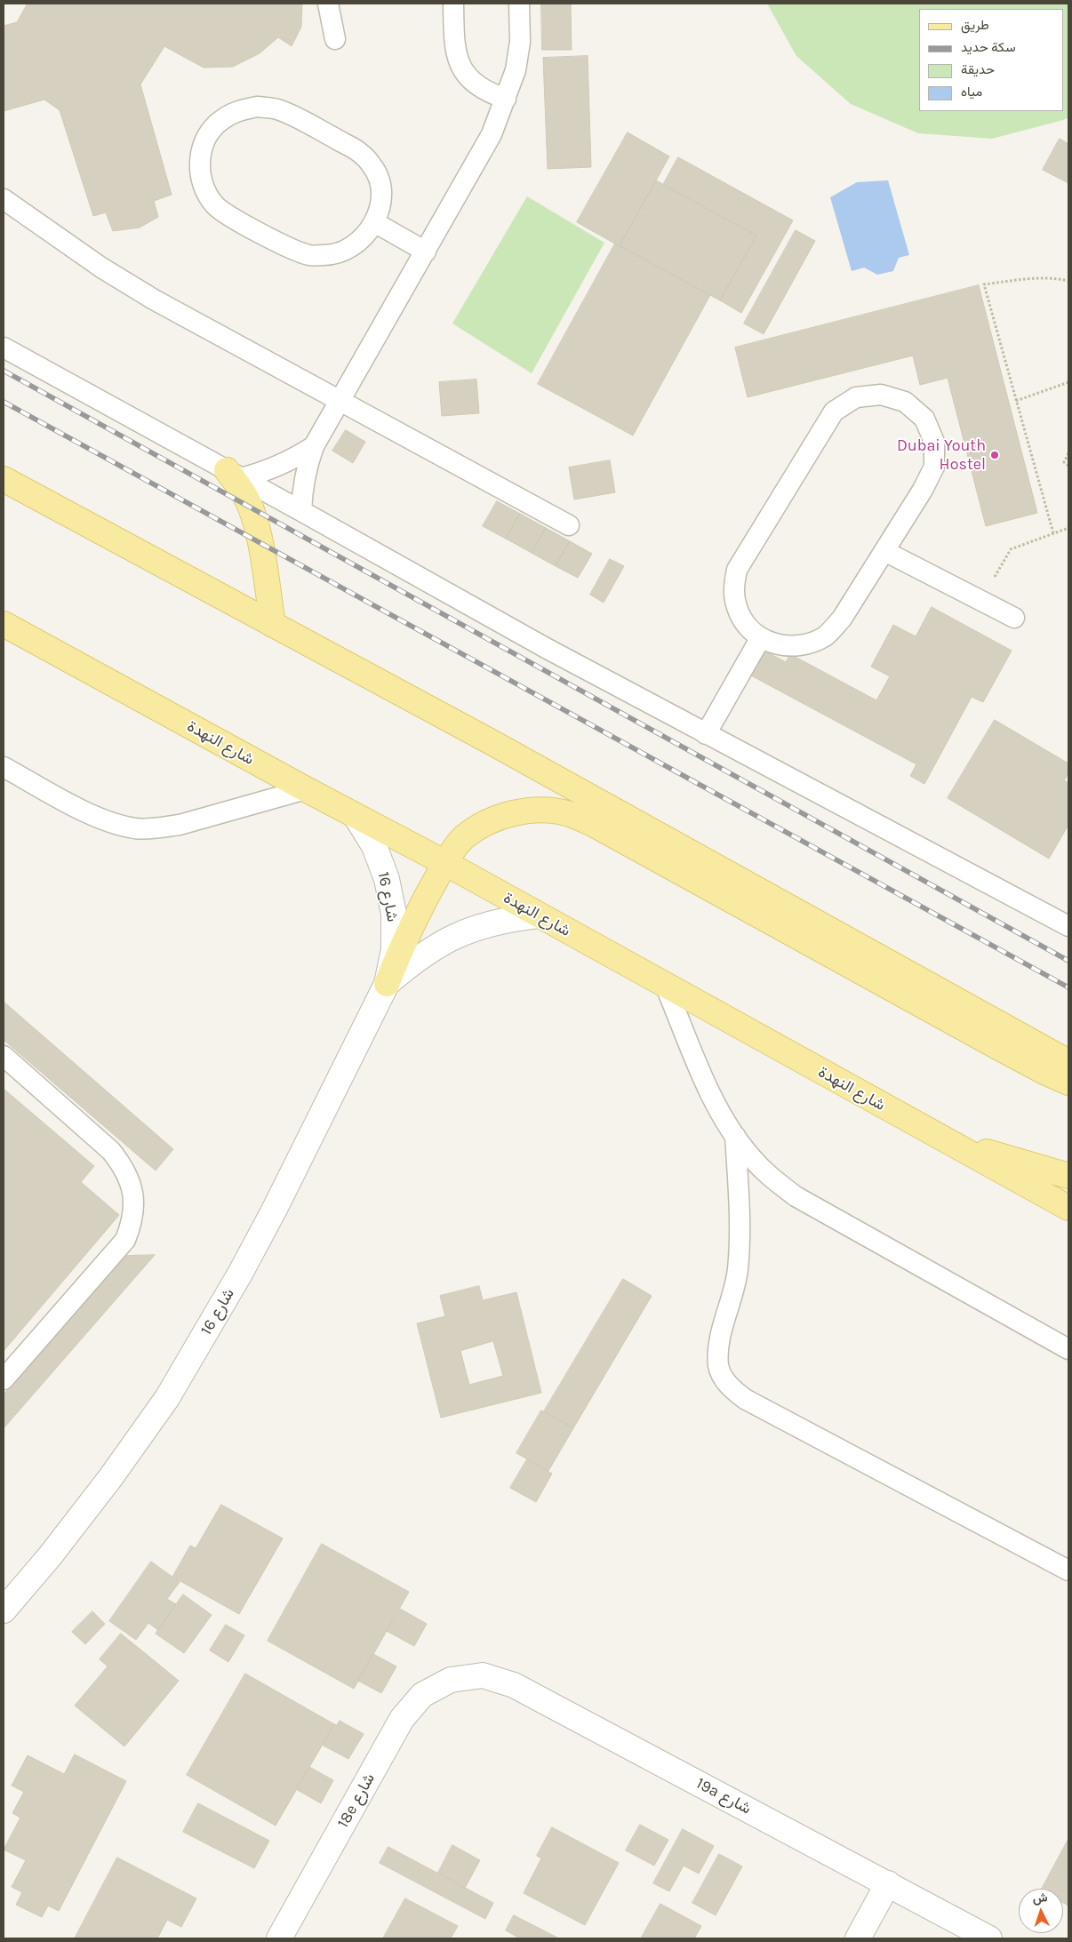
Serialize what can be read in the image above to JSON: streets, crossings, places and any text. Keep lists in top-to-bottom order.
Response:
{
  "streets": {
    "main road": ["شارع النهدة"],
    "street": ["شارع 16", "19a شارع", "18e شارع"]
  },
  "crossings": [
    ["شارع النهدة", "شارع 16"],
    ["19a شارع", "18e شارع"]
  ],
  "places": ["Dubai Youth Hostel"],
  "legend": [
    "طريق",
    "سكة حديد",
    "حديقة",
    "مياه"
  ],
  "north": "top"
}
